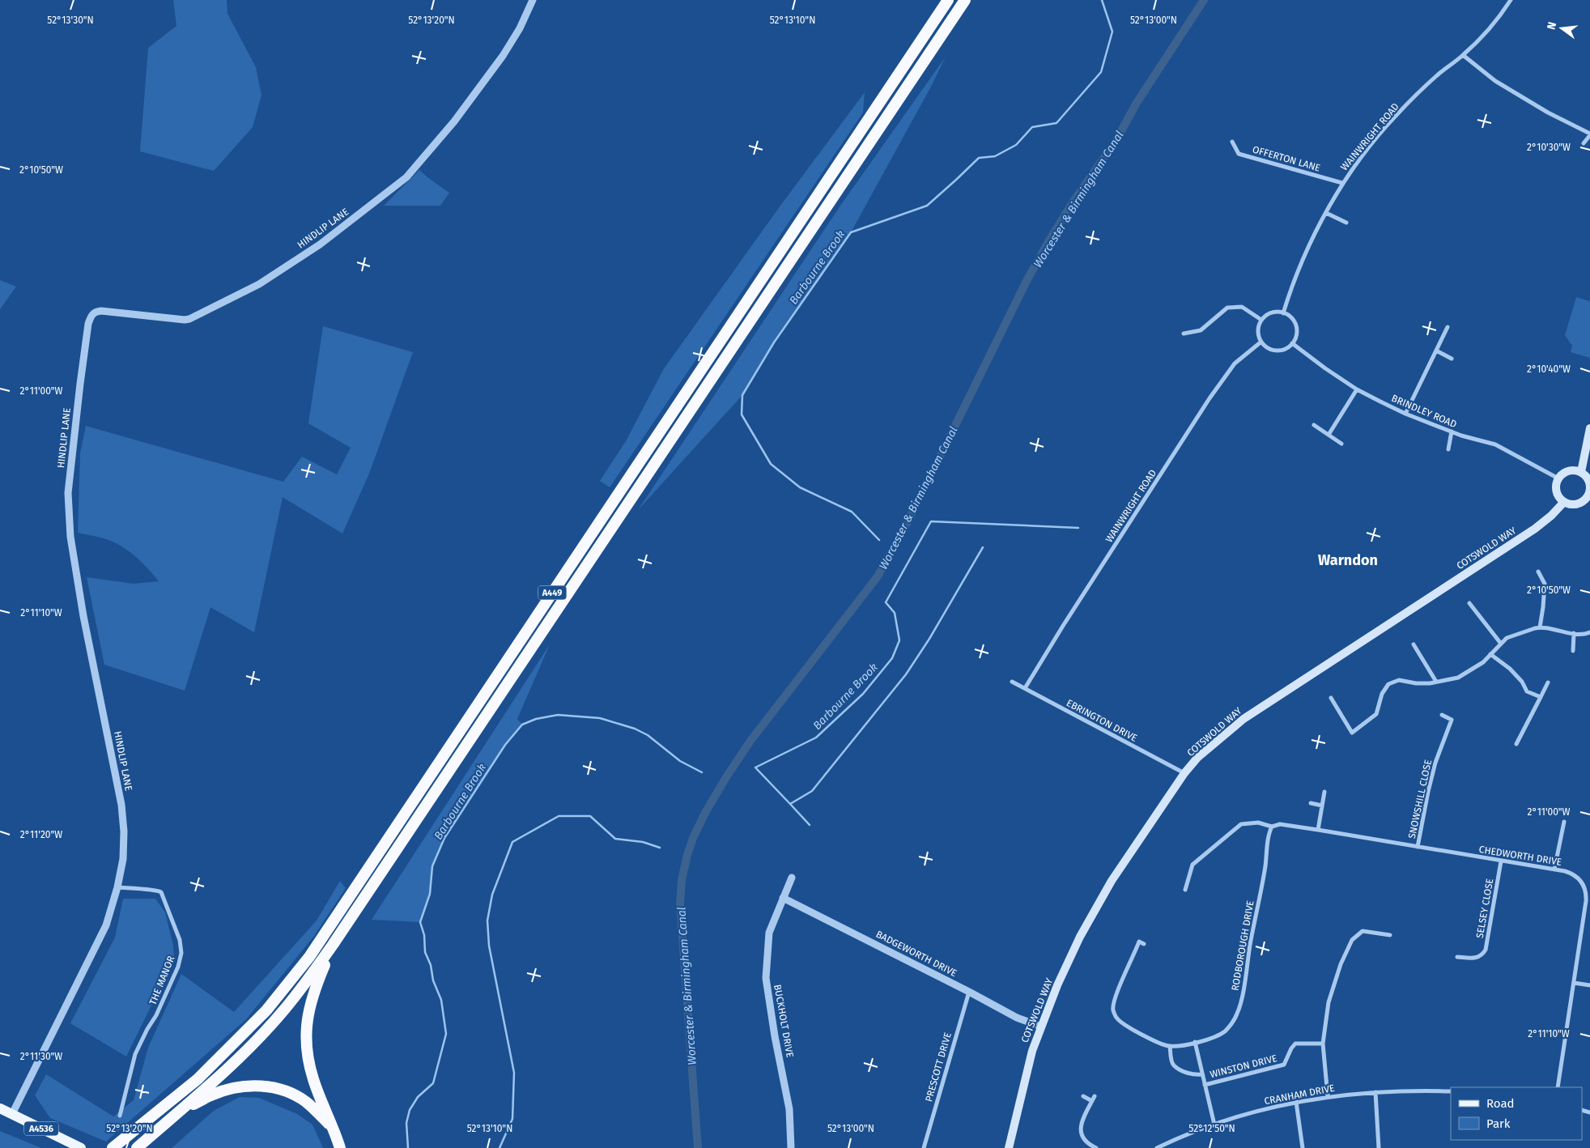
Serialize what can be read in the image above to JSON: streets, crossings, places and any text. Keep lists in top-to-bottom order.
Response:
{
  "streets": {
    "highway": ["A449"],
    "main road": ["COTSWOLD WAY", "A4536"],
    "street": [
      "WAINWRIGHT ROAD",
      "OFFERTON LANE",
      "HINDLIP LANE",
      "BRINDLEY ROAD",
      "EBRINGTON DRIVE",
      "SNOWSHILL CLOSE",
      "CHEDWORTH DRIVE",
      "SELSEY CLOSE",
      "RODBOROUGH DRIVE",
      "BADGEWORTH DRIVE",
      "THE MANOR",
      "BUCKHOLT DRIVE",
      "WINSTON DRIVE",
      "PRESCOTT DRIVE",
      "CRANHAM DRIVE"
    ]
  },
  "crossings": [
    ["WAINWRIGHT ROAD", "OFFERTON LANE"],
    ["WAINWRIGHT ROAD", "BRINDLEY ROAD"],
    ["WAINWRIGHT ROAD", "EBRINGTON DRIVE"],
    ["HINDLIP LANE", "THE MANOR"],
    ["HINDLIP LANE", "A4536"],
    ["BRINDLEY ROAD", "COTSWOLD WAY"],
    ["COTSWOLD WAY", "EBRINGTON DRIVE"],
    ["COTSWOLD WAY", "BADGEWORTH DRIVE"],
    ["SNOWSHILL CLOSE", "CHEDWORTH DRIVE"],
    ["CHEDWORTH DRIVE", "SELSEY CLOSE"],
    ["CHEDWORTH DRIVE", "RODBOROUGH DRIVE"],
    ["BADGEWORTH DRIVE", "BUCKHOLT DRIVE"],
    ["BADGEWORTH DRIVE", "PRESCOTT DRIVE"]
  ],
  "districts": ["Warndon"],
  "water": ["Worcester & Birmingham Canal", "Barbourne Brook"],
  "legend": ["Road", "Park"],
  "north": "left",
  "coordinates": [
    "52°13'30\"N",
    "52°13'20\"N",
    "52°13'10\"N",
    "52°13'00\"N",
    "2°10'30\"W",
    "2°10'50\"W",
    "2°10'40\"W",
    "2°11'00\"W",
    "2°11'10\"W",
    "2°11'20\"W",
    "2°11'30\"W",
    "52°12'50\"N"
  ]
}
